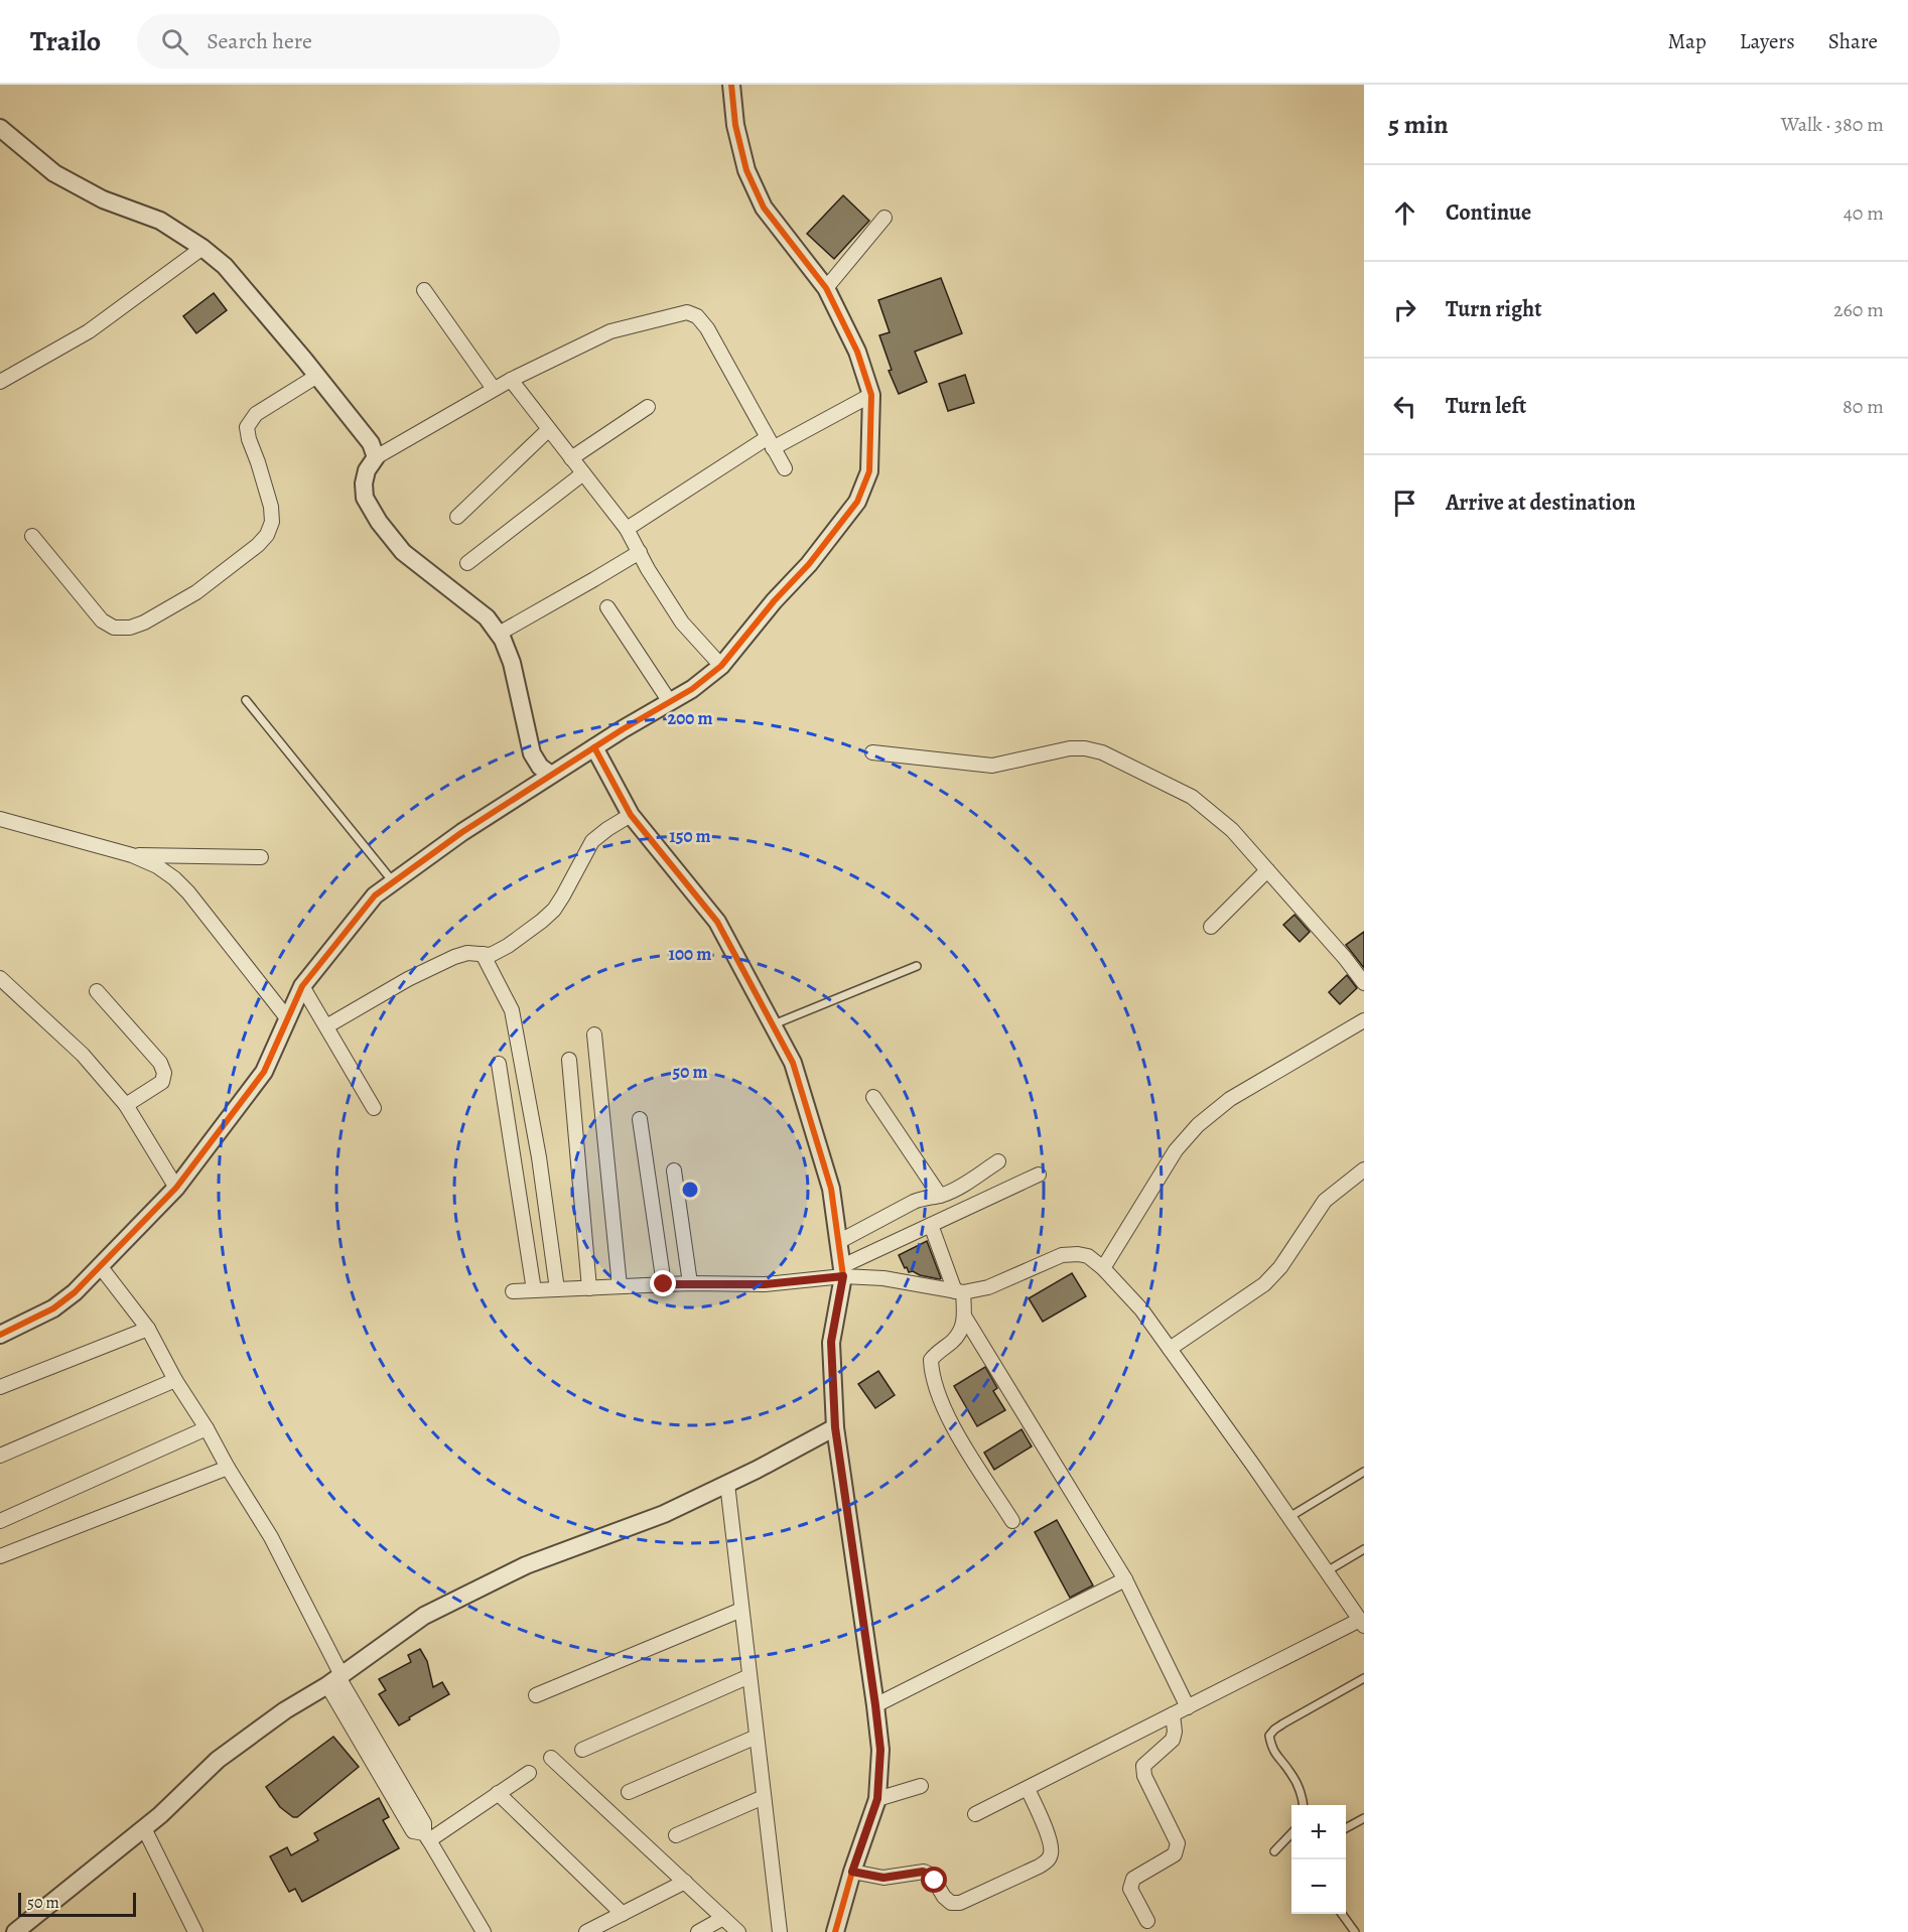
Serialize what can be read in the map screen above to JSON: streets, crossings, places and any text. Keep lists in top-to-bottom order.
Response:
{
  "scale_bar": "50 m",
  "page": {
    "header": "Trailo",
    "search": "Search here",
    "nav": ["Map", "Layers", "Share"],
    "heading": ["5 min", "Walk · 380 m"],
    "list": [
      ["Continue", "40 m"],
      ["Turn right", "260 m"],
      ["Turn left", "80 m"],
      "Arrive at destination"
    ],
    "map_buttons": ["+", "−"],
    "scale": "50 m"
  },
  "rings": [
    "200 m",
    "150 m",
    "100 m",
    "50 m"
  ]
}
